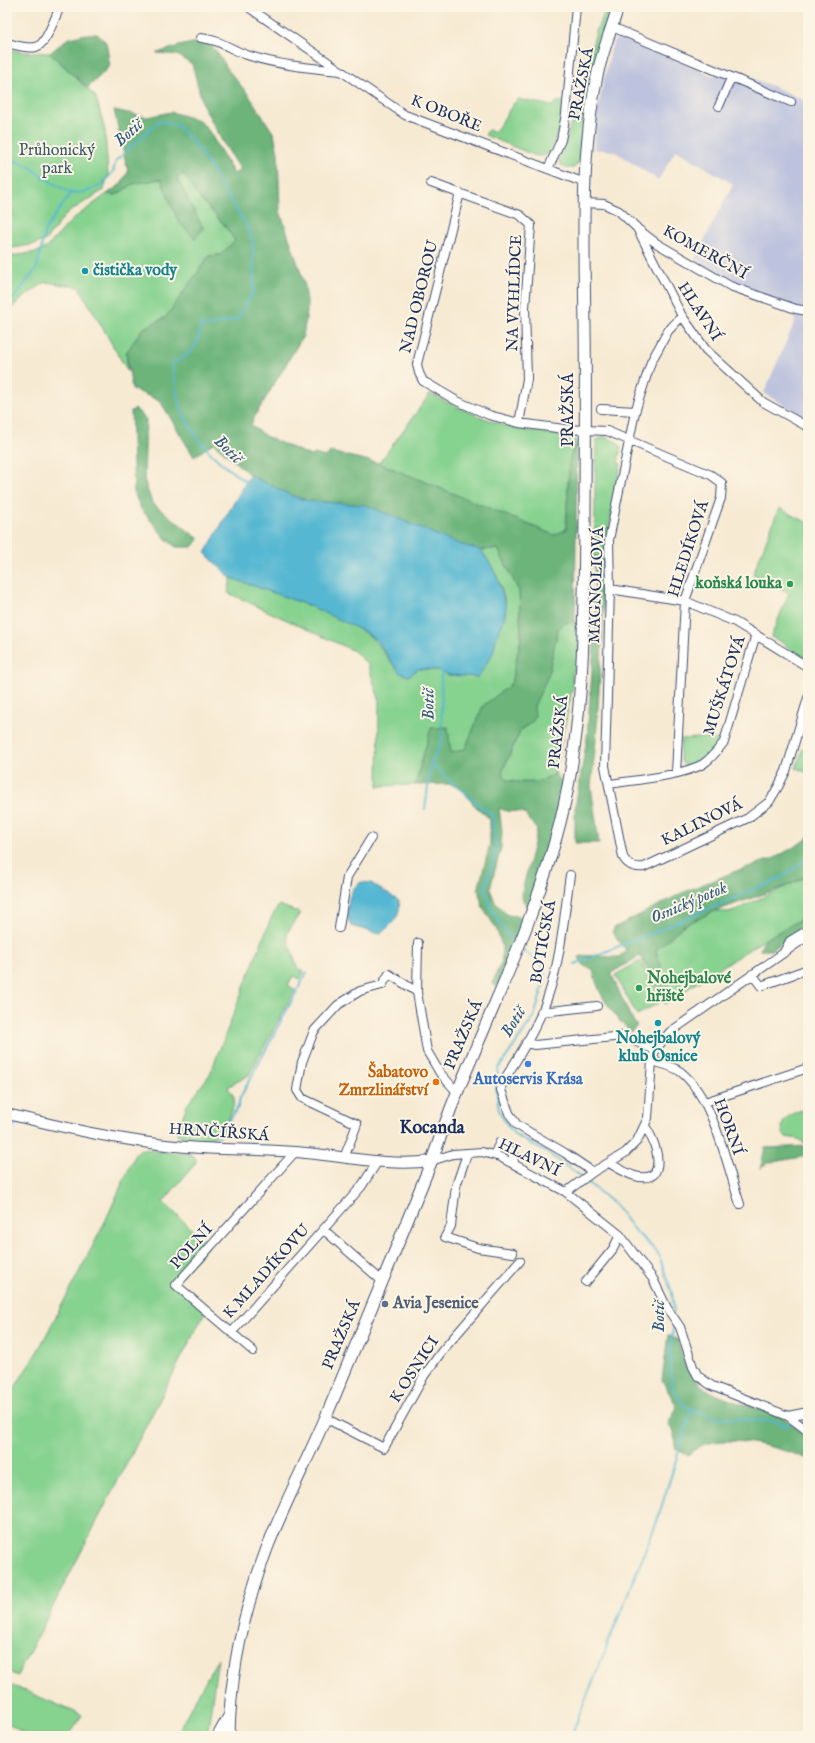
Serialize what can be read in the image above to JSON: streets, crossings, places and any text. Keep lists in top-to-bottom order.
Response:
{
  "streets": {
    "main road": ["PRAŽSKÁ"],
    "street": [
      "K OBOŘE",
      "KOMERČNÍ",
      "NA VYHLÍDCE",
      "NAD OBOROU",
      "HLAVNÍ",
      "HLEDÍKOVÁ",
      "MAGNOLIOVÁ",
      "MUŠKÁTOVÁ",
      "KALINOVÁ",
      "BOTIČSKÁ",
      "HORNÍ",
      "HRNČÍŘSKÁ",
      "POLNÍ",
      "K MLADÍKOVU",
      "K OSNICI"
    ]
  },
  "crossings": [
    ["PRAŽSKÁ", "K OBOŘE"],
    ["PRAŽSKÁ", "NAD OBOROU"],
    ["PRAŽSKÁ", "HLAVNÍ"],
    ["PRAŽSKÁ", "HLEDÍKOVÁ"],
    ["PRAŽSKÁ", "HRNČÍŘSKÁ"],
    ["PRAŽSKÁ", "K MLADÍKOVU"],
    ["PRAŽSKÁ", "K OSNICI"],
    ["KOMERČNÍ", "HLAVNÍ"],
    ["NA VYHLÍDCE", "NAD OBOROU"],
    ["NAD OBOROU", "HLEDÍKOVÁ"],
    ["HLAVNÍ", "MAGNOLIOVÁ"],
    ["HLAVNÍ", "BOTIČSKÁ"],
    ["HLAVNÍ", "HRNČÍŘSKÁ"],
    ["HLEDÍKOVÁ", "MAGNOLIOVÁ"],
    ["HLEDÍKOVÁ", "MUŠKÁTOVÁ"],
    ["MAGNOLIOVÁ", "MUŠKÁTOVÁ"],
    ["MAGNOLIOVÁ", "KALINOVÁ"],
    ["HRNČÍŘSKÁ", "POLNÍ"],
    ["HRNČÍŘSKÁ", "K MLADÍKOVU"],
    ["POLNÍ", "K MLADÍKOVU"]
  ],
  "districts": ["Kocanda"],
  "water": ["Botič", "Osnický potok"],
  "parks": ["Průhonický park"],
  "places": [
    "čistička vody",
    "koňská louka",
    "Nohejbalové hřiště",
    "Nohejbalový klub Osnice",
    "Autoservis Krása",
    "Šabatovo Zmrzlinářství",
    "Avia Jesenice"
  ]
}
